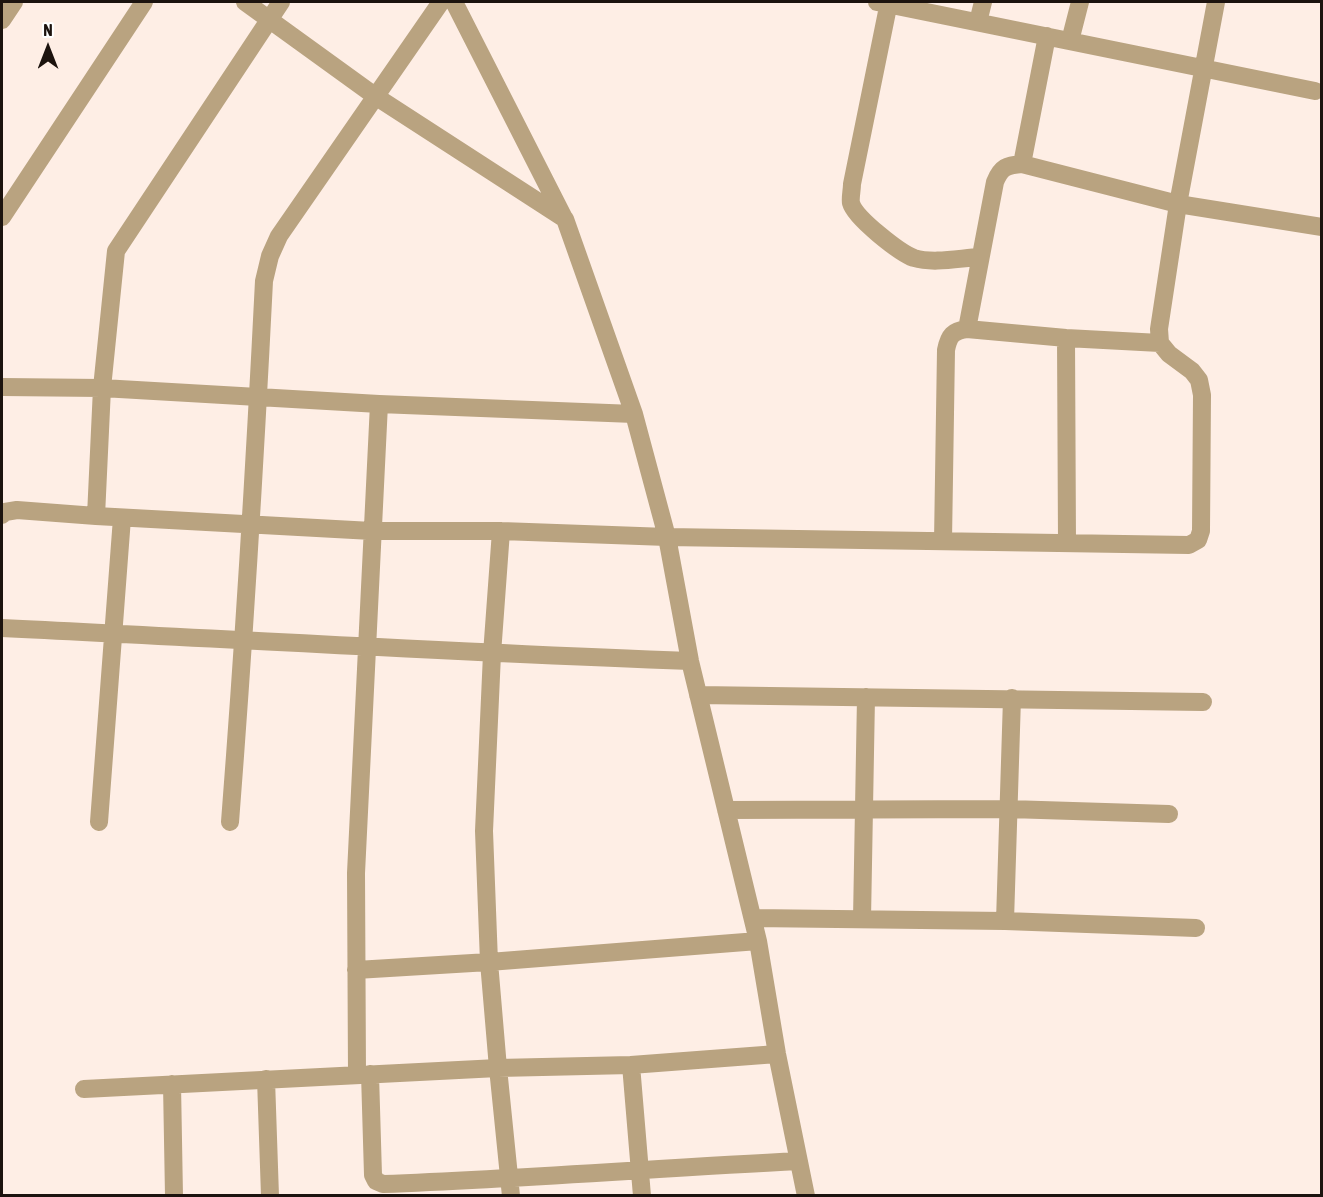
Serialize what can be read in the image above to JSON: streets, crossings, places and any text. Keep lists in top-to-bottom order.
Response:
{
  "north": "top"
}
